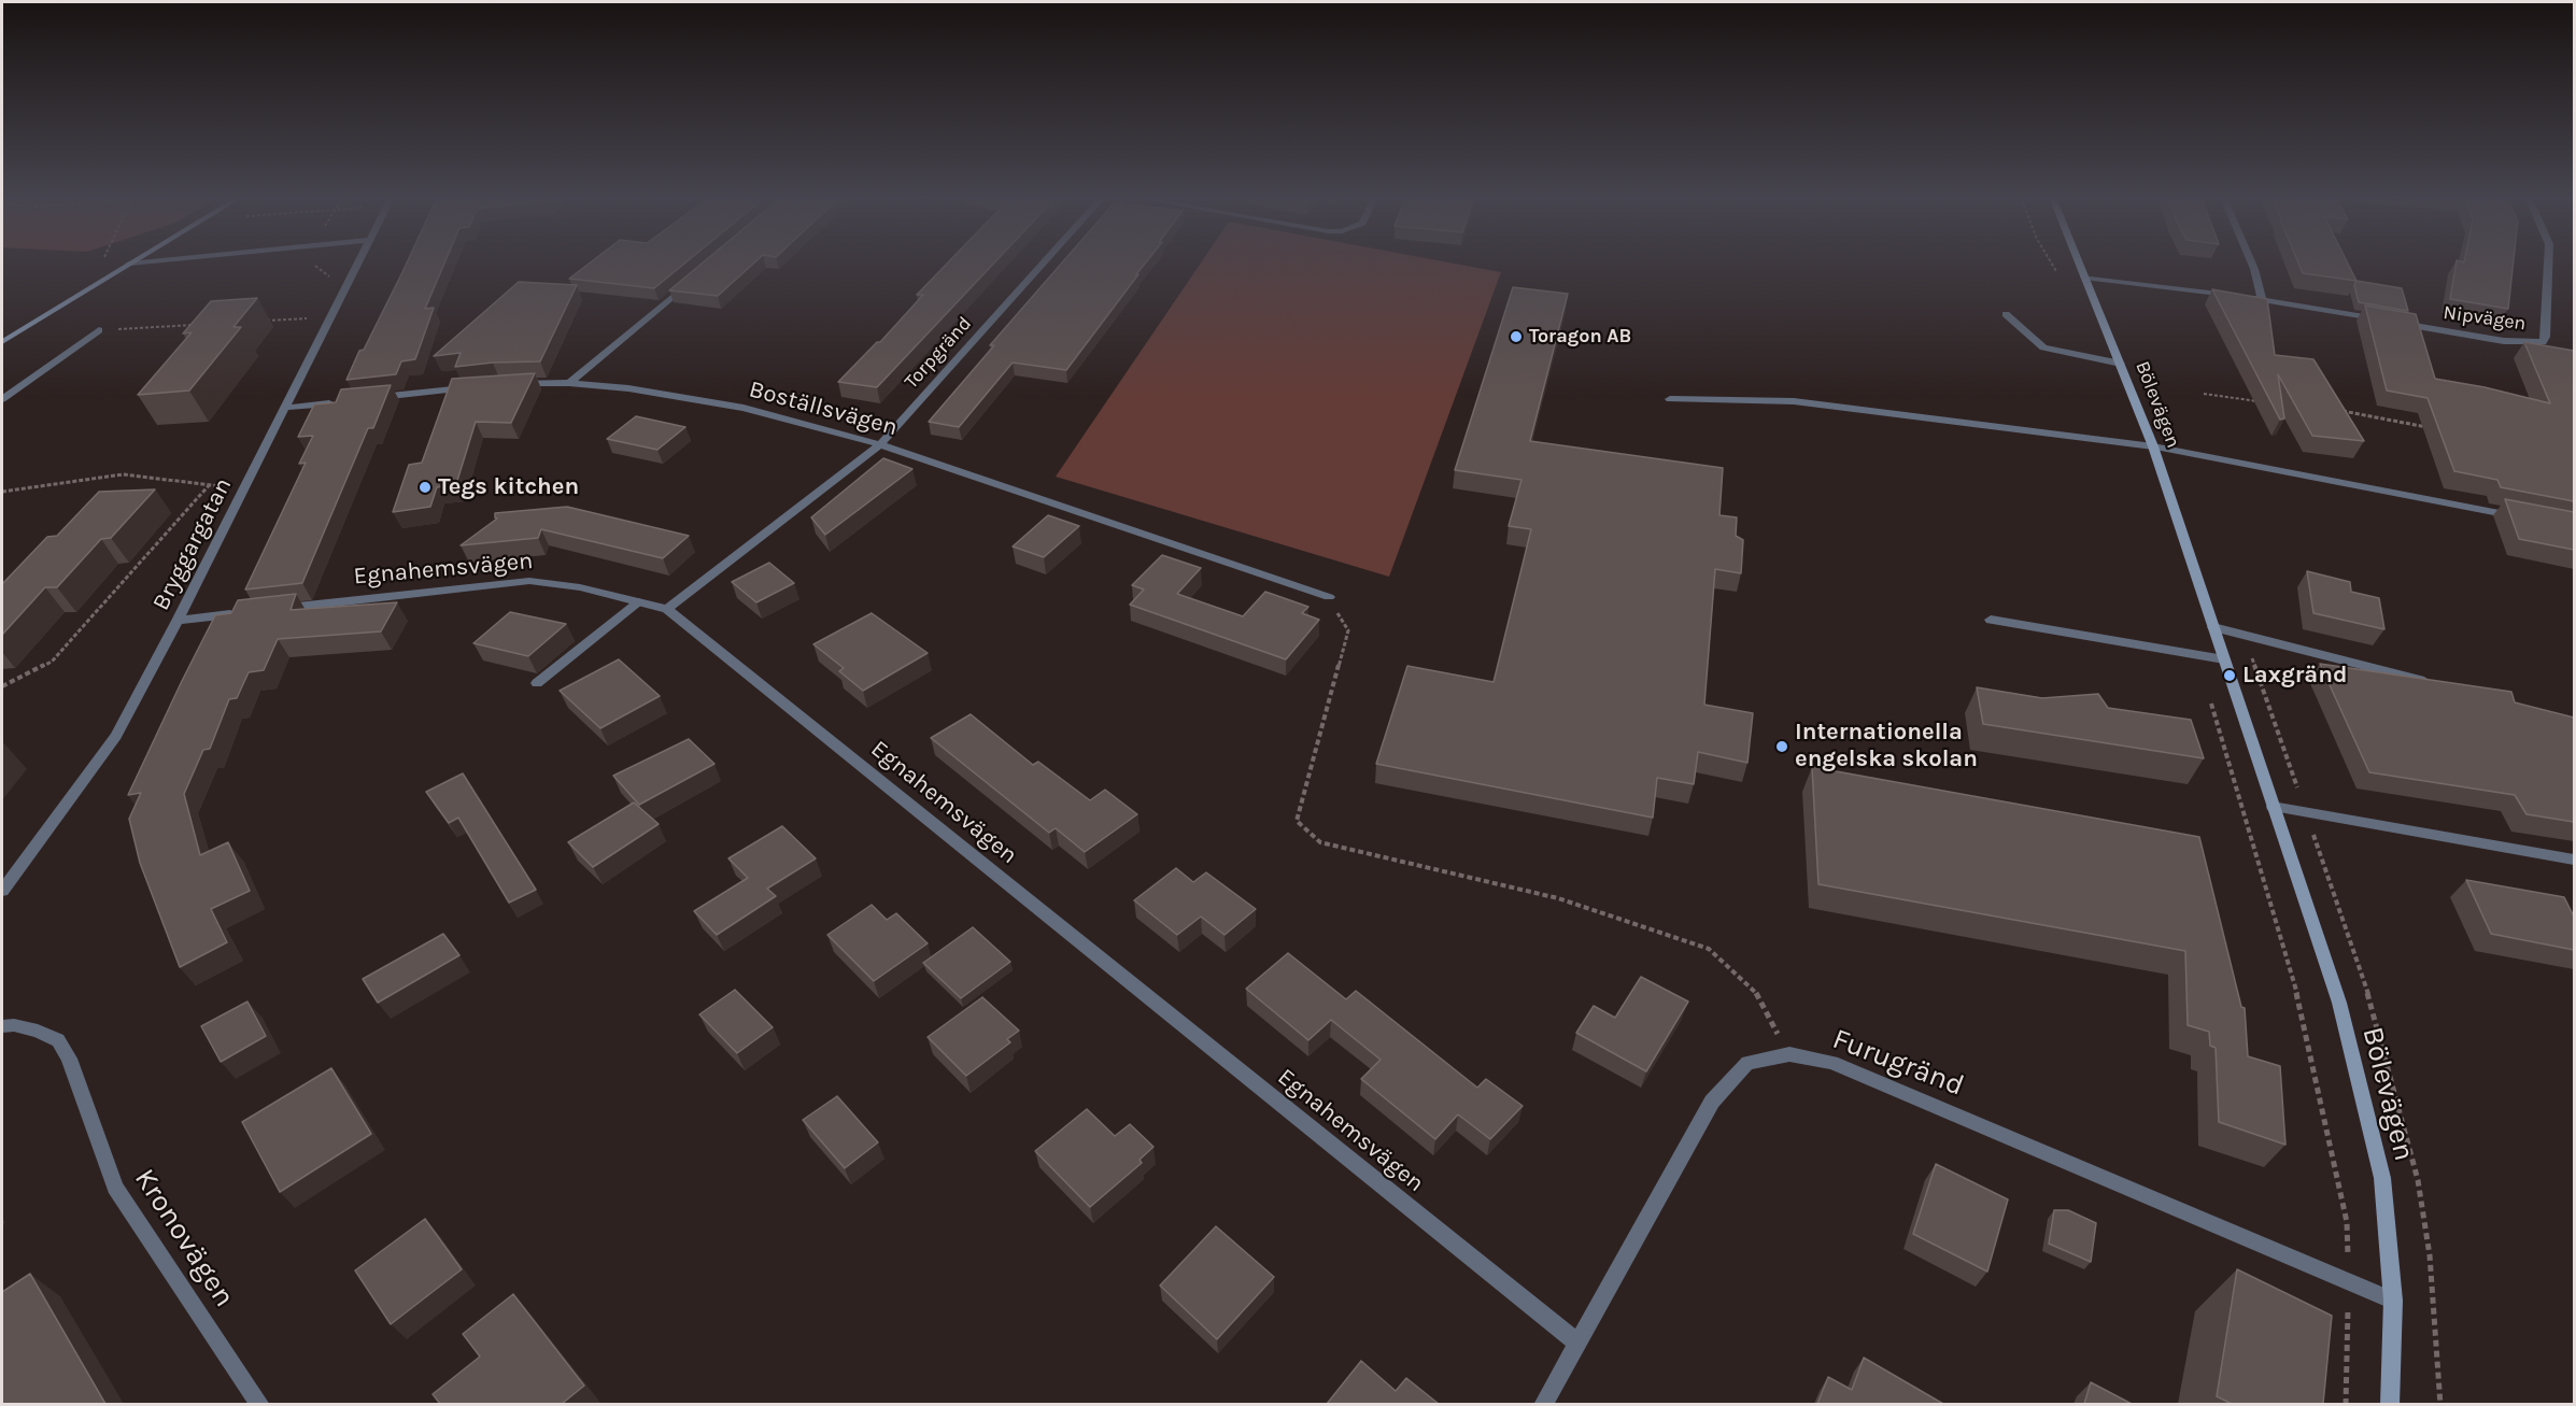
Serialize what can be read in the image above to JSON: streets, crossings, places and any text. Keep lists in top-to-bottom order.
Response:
{
  "streets": {
    "street": [
      "Nipvägen",
      "Torpgränd",
      "Bölevägen",
      "Boställsvägen",
      "Bryggargatan",
      "Egnahemsvägen",
      "Furugränd",
      "Kronovägen"
    ]
  },
  "crossings": [
    ["Torpgränd", "Boställsvägen"],
    ["Torpgränd", "Egnahemsvägen"],
    ["Bölevägen", "Furugränd"],
    ["Egnahemsvägen", "Furugränd"]
  ],
  "places": [
    "Toragon AB",
    "Tegs kitchen",
    "Laxgränd",
    "Internationella engelska skolan"
  ]
}
